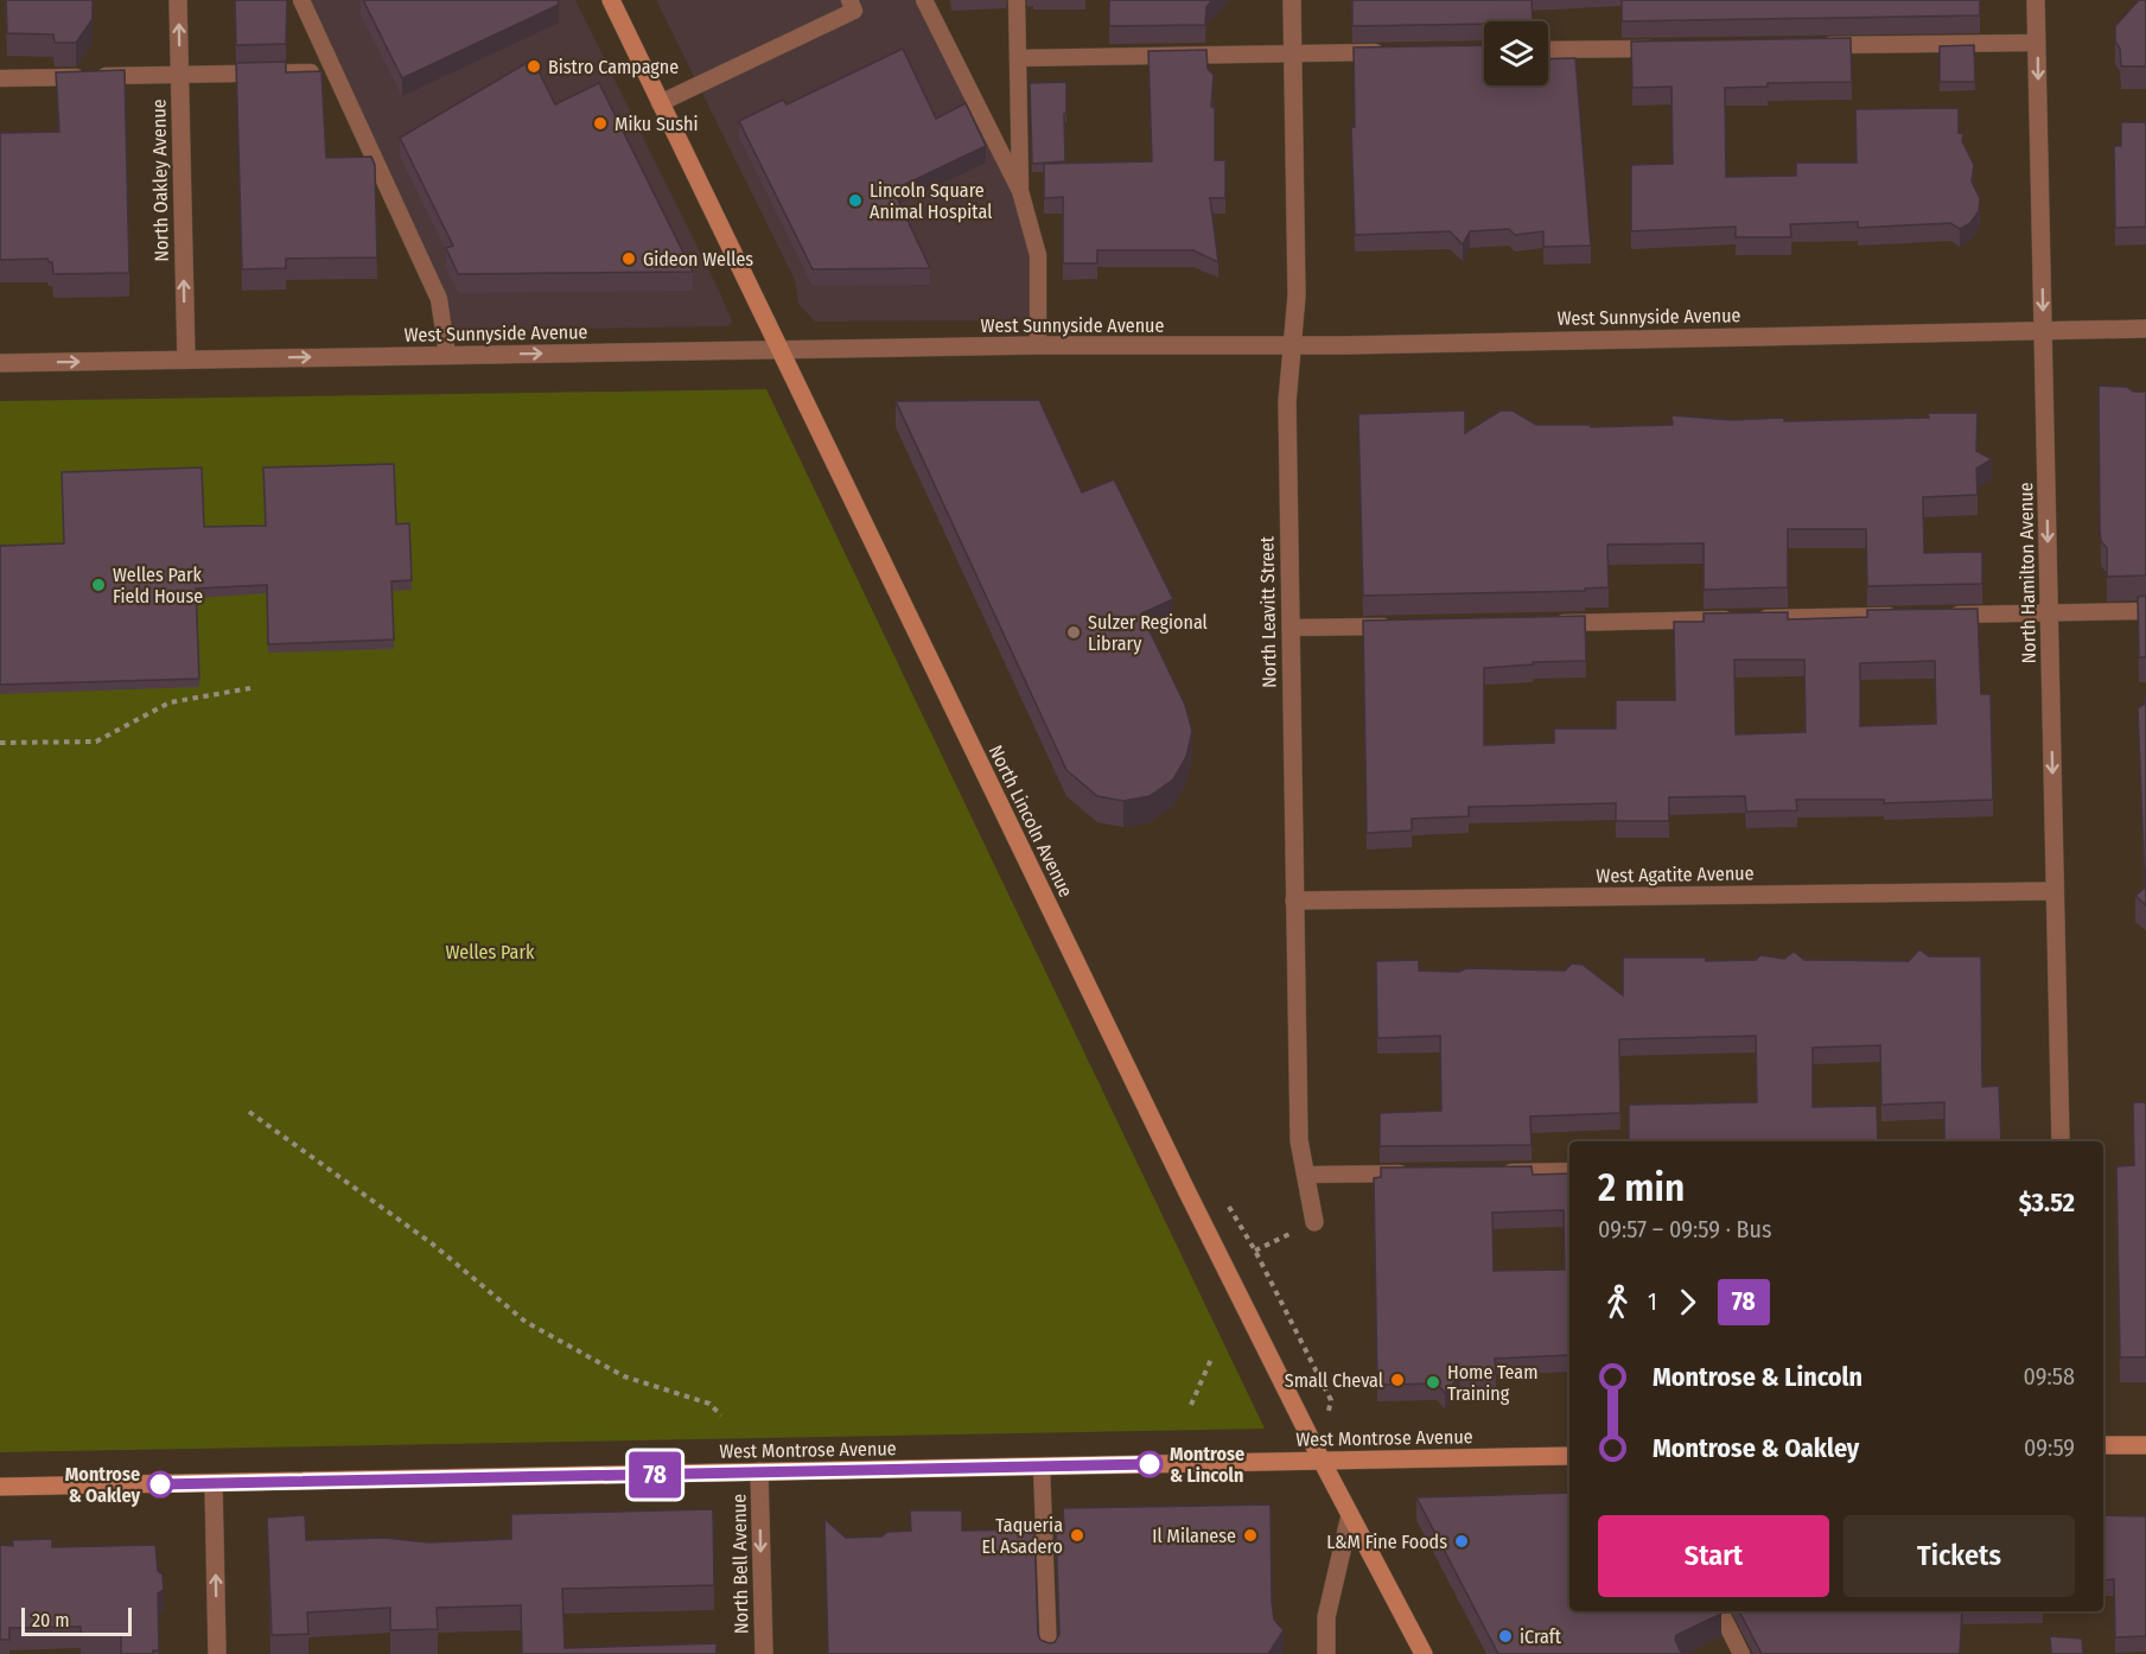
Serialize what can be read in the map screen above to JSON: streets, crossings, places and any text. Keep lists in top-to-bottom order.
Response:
{
  "streets": {
    "main road": ["North Lincoln Avenue", "West Montrose Avenue"],
    "street": [
      "North Oakley Avenue",
      "West Sunnyside Avenue",
      "North Hamilton Avenue",
      "North Leavitt Street",
      "West Agatite Avenue",
      "North Bell Avenue"
    ]
  },
  "crossings": [
    ["North Oakley Avenue", "West Sunnyside Avenue"],
    ["West Sunnyside Avenue", "North Hamilton Avenue"],
    ["West Sunnyside Avenue", "North Leavitt Street"],
    ["West Sunnyside Avenue", "North Lincoln Avenue"],
    ["North Hamilton Avenue", "West Agatite Avenue"],
    ["North Leavitt Street", "West Agatite Avenue"],
    ["North Lincoln Avenue", "West Montrose Avenue"],
    ["West Montrose Avenue", "North Bell Avenue"]
  ],
  "one_way": [
    "North Oakley Avenue",
    "West Sunnyside Avenue",
    "North Hamilton Avenue",
    "North Bell Avenue"
  ],
  "parks": ["Welles Park"],
  "places": [
    "Bistro Campagne",
    "Miku Sushi",
    "Lincoln Square Animal Hospital",
    "Gideon Welles",
    "Welles Park Field House",
    "Sulzer Regional Library",
    "Small Cheval",
    "Home Team Training",
    "Montrose & Lincoln",
    "Montrose & Oakley",
    "Taqueria El Asadero",
    "Il Milanese",
    "L&M Fine Foods",
    "iCraft"
  ],
  "lines": ["bus line 78"],
  "scale_bar": "20 m",
  "page": {
    "on_map": "78",
    "heading": ["2 min", "09:57 – 09:59 · Bus", "$3.52"],
    "legs": ["1", "78"],
    "list": [
      {
        "name": "Montrose & Lincoln",
        "value": "09:58"
      },
      {
        "name": "Montrose & Oakley",
        "value": "09:59"
      }
    ],
    "buttons": ["Start", "Tickets"],
    "scale": "20 m"
  }
}
